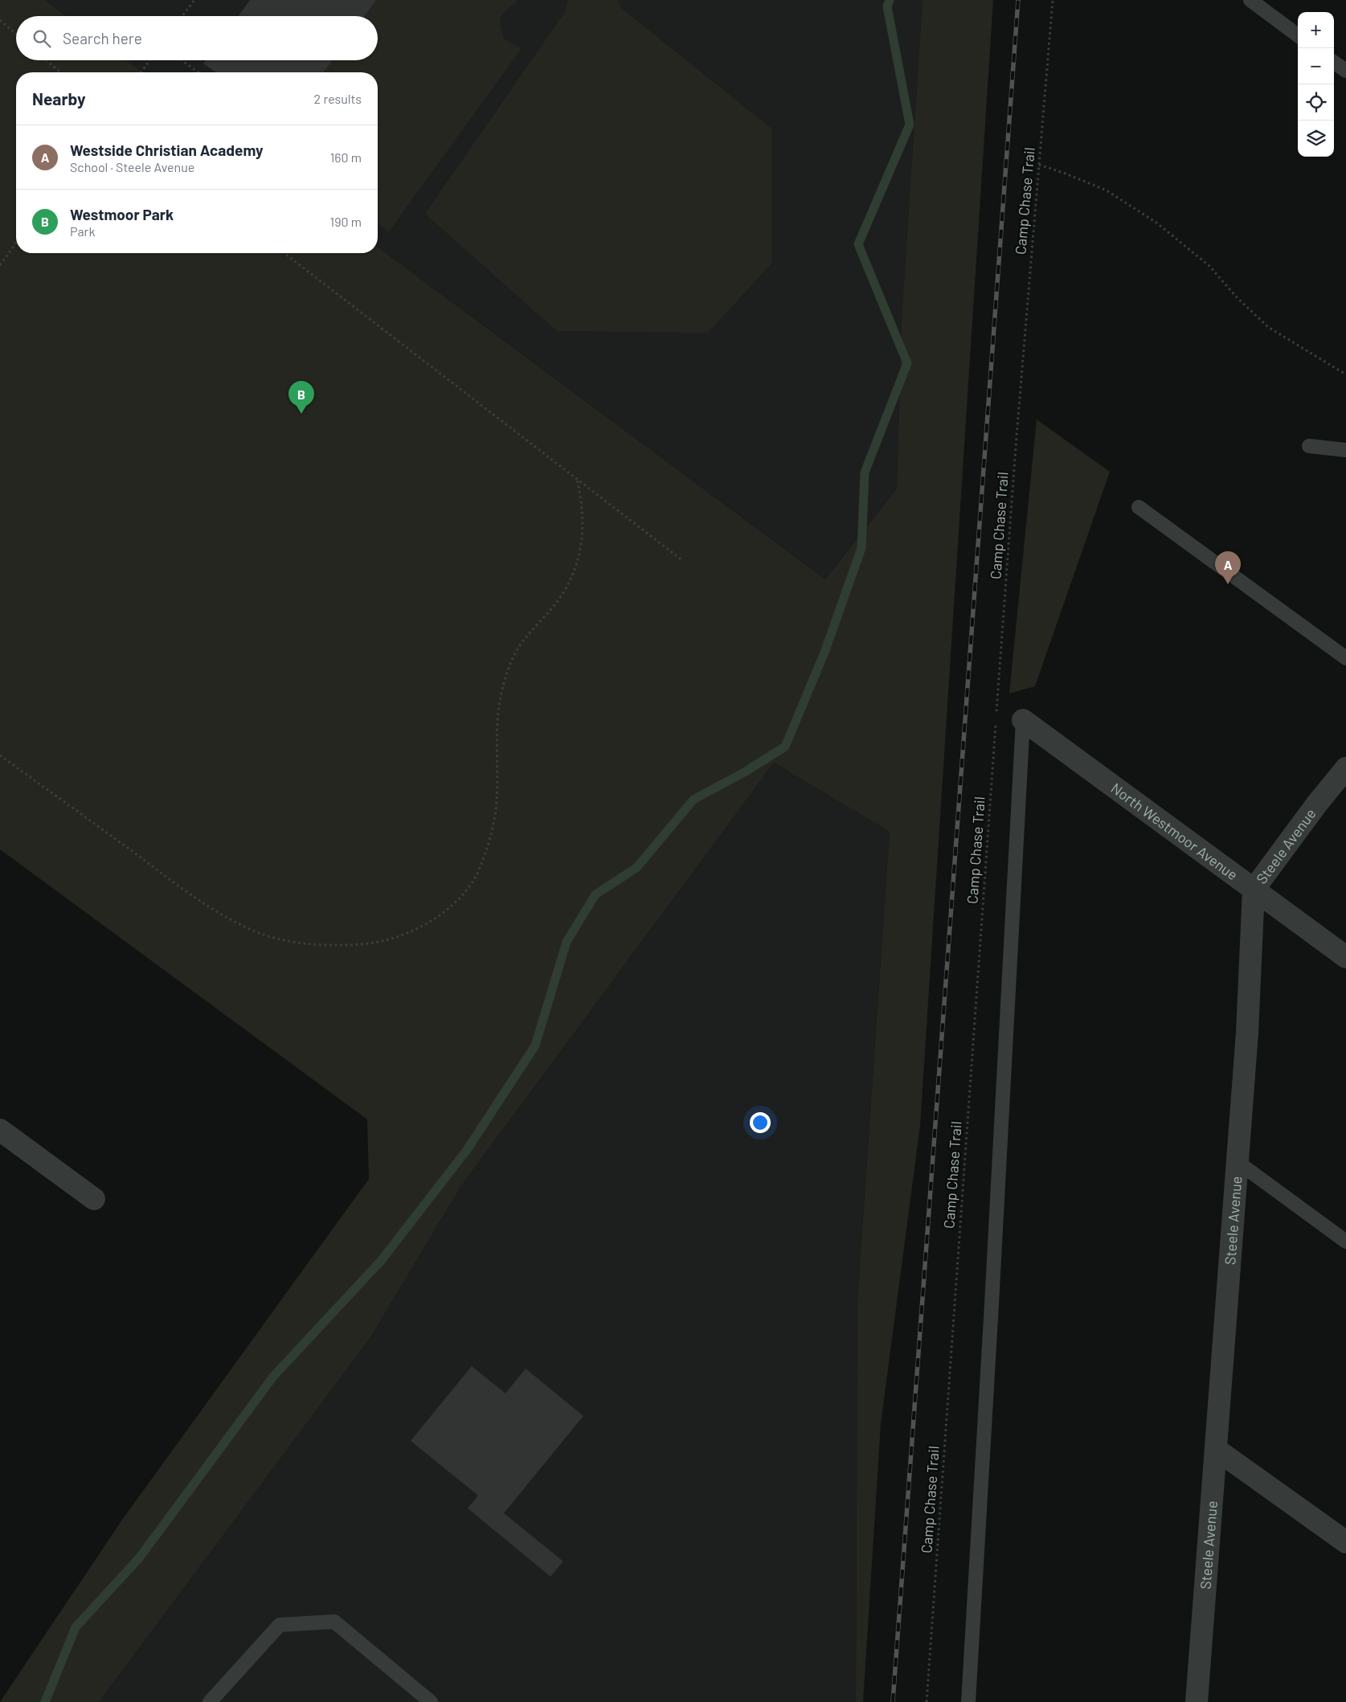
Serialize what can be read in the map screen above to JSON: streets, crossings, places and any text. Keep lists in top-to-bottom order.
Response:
{
  "streets": {
    "street": ["North Westmoor Avenue", "Steele Avenue"],
    "path": ["Camp Chase Trail"]
  },
  "crossings": [
    ["North Westmoor Avenue", "Steele Avenue"]
  ],
  "page": {
    "map_buttons": ["+", "−"],
    "search": "Search here",
    "heading": ["Nearby", "2 results"],
    "list": [
      {
        "mark": "A",
        "name": "Westside Christian Academy",
        "note": "School · Steele Avenue",
        "value": "160 m"
      },
      {
        "mark": "B",
        "name": "Westmoor Park",
        "note": "Park",
        "value": "190 m"
      }
    ],
    "pins": ["B", "A"]
  }
}
